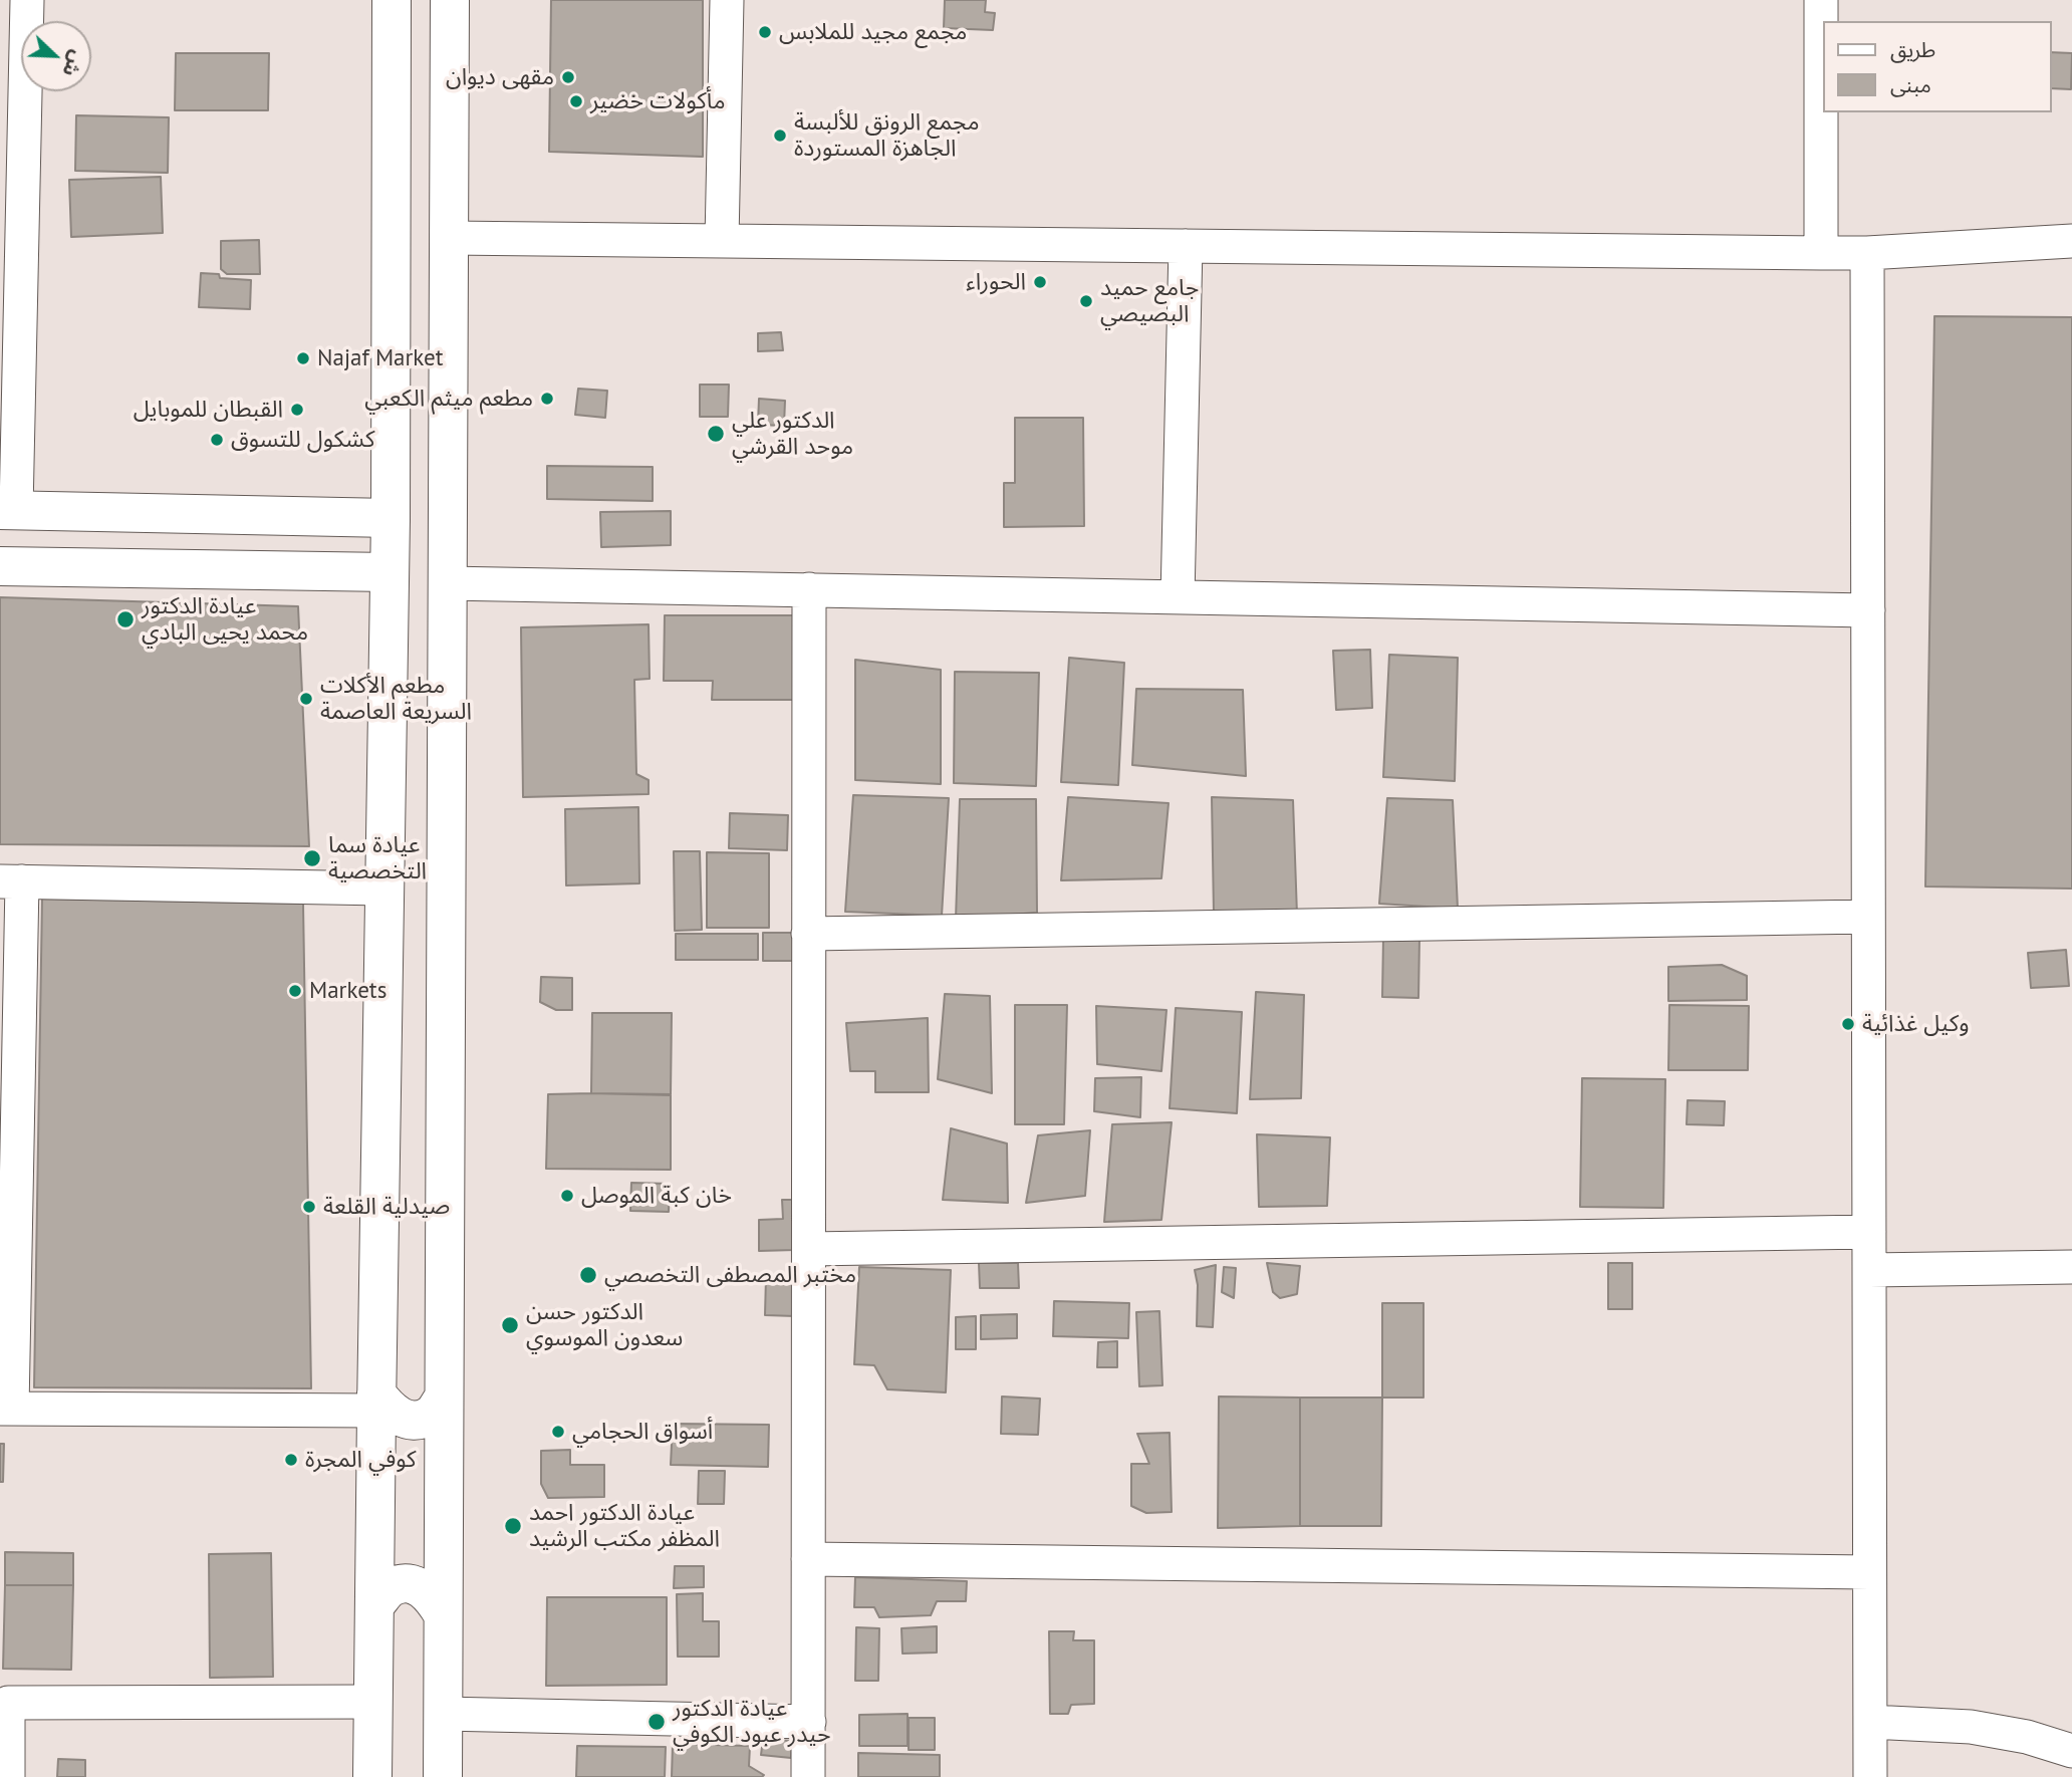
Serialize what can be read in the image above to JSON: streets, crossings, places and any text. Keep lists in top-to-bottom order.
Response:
{
  "places": [
    "مجمع مجيد للملابس",
    "مقهى ديوان",
    "مأكولات خضير",
    "مجمع الرونق للألبسة الجاهزة المستوردة",
    "الحوراء",
    "جامع حميد البصيصي",
    "Najaf Market",
    "مطعم ميثم الكعبي",
    "القبطان للموبايل",
    "الدكتور علي موحد القرشي",
    "كشكول للتسوق",
    "عيادة الدكتور محمد يحيى البادي",
    "مطعم الأكلات السريعة العاصمة",
    "عيادة سما التخصصية",
    "Markets",
    "وكيل غذائية",
    "خان كبة الموصل",
    "صيدلية القلعة",
    "مختبر المصطفى التخصصي",
    "الدكتور حسن سعدون الموسوي",
    "أسواق الحجامي",
    "كوفي المجرة",
    "عيادة الدكتور احمد المظفر مكتب الرشيد",
    "عيادة الدكتور حيدر عبود الكوفي"
  ],
  "legend": ["طريق", "مبنى"],
  "north": "bottom right"
}
